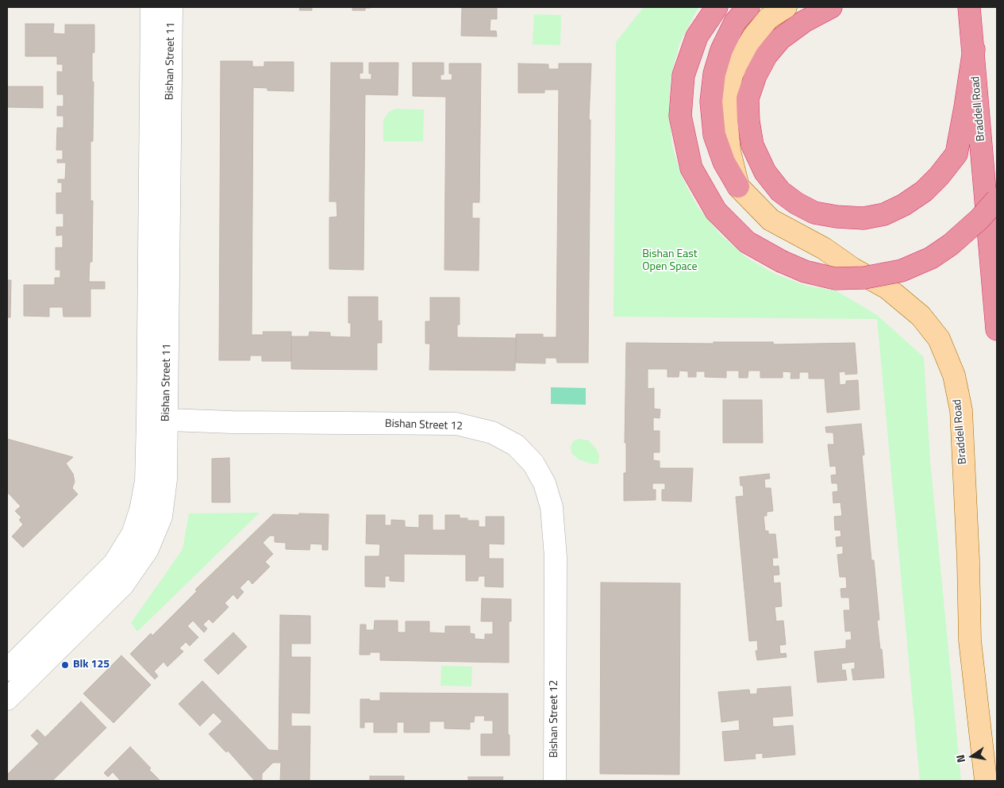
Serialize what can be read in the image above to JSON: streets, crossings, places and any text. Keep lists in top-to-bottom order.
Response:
{
  "streets": {
    "highway": ["Braddell Road"],
    "street": ["Bishan Street 11", "Bishan Street 12"]
  },
  "crossings": [
    ["Bishan Street 11", "Bishan Street 12"]
  ],
  "parks": ["Bishan East Open Space"],
  "places": ["Blk 125"],
  "north": "left"
}
